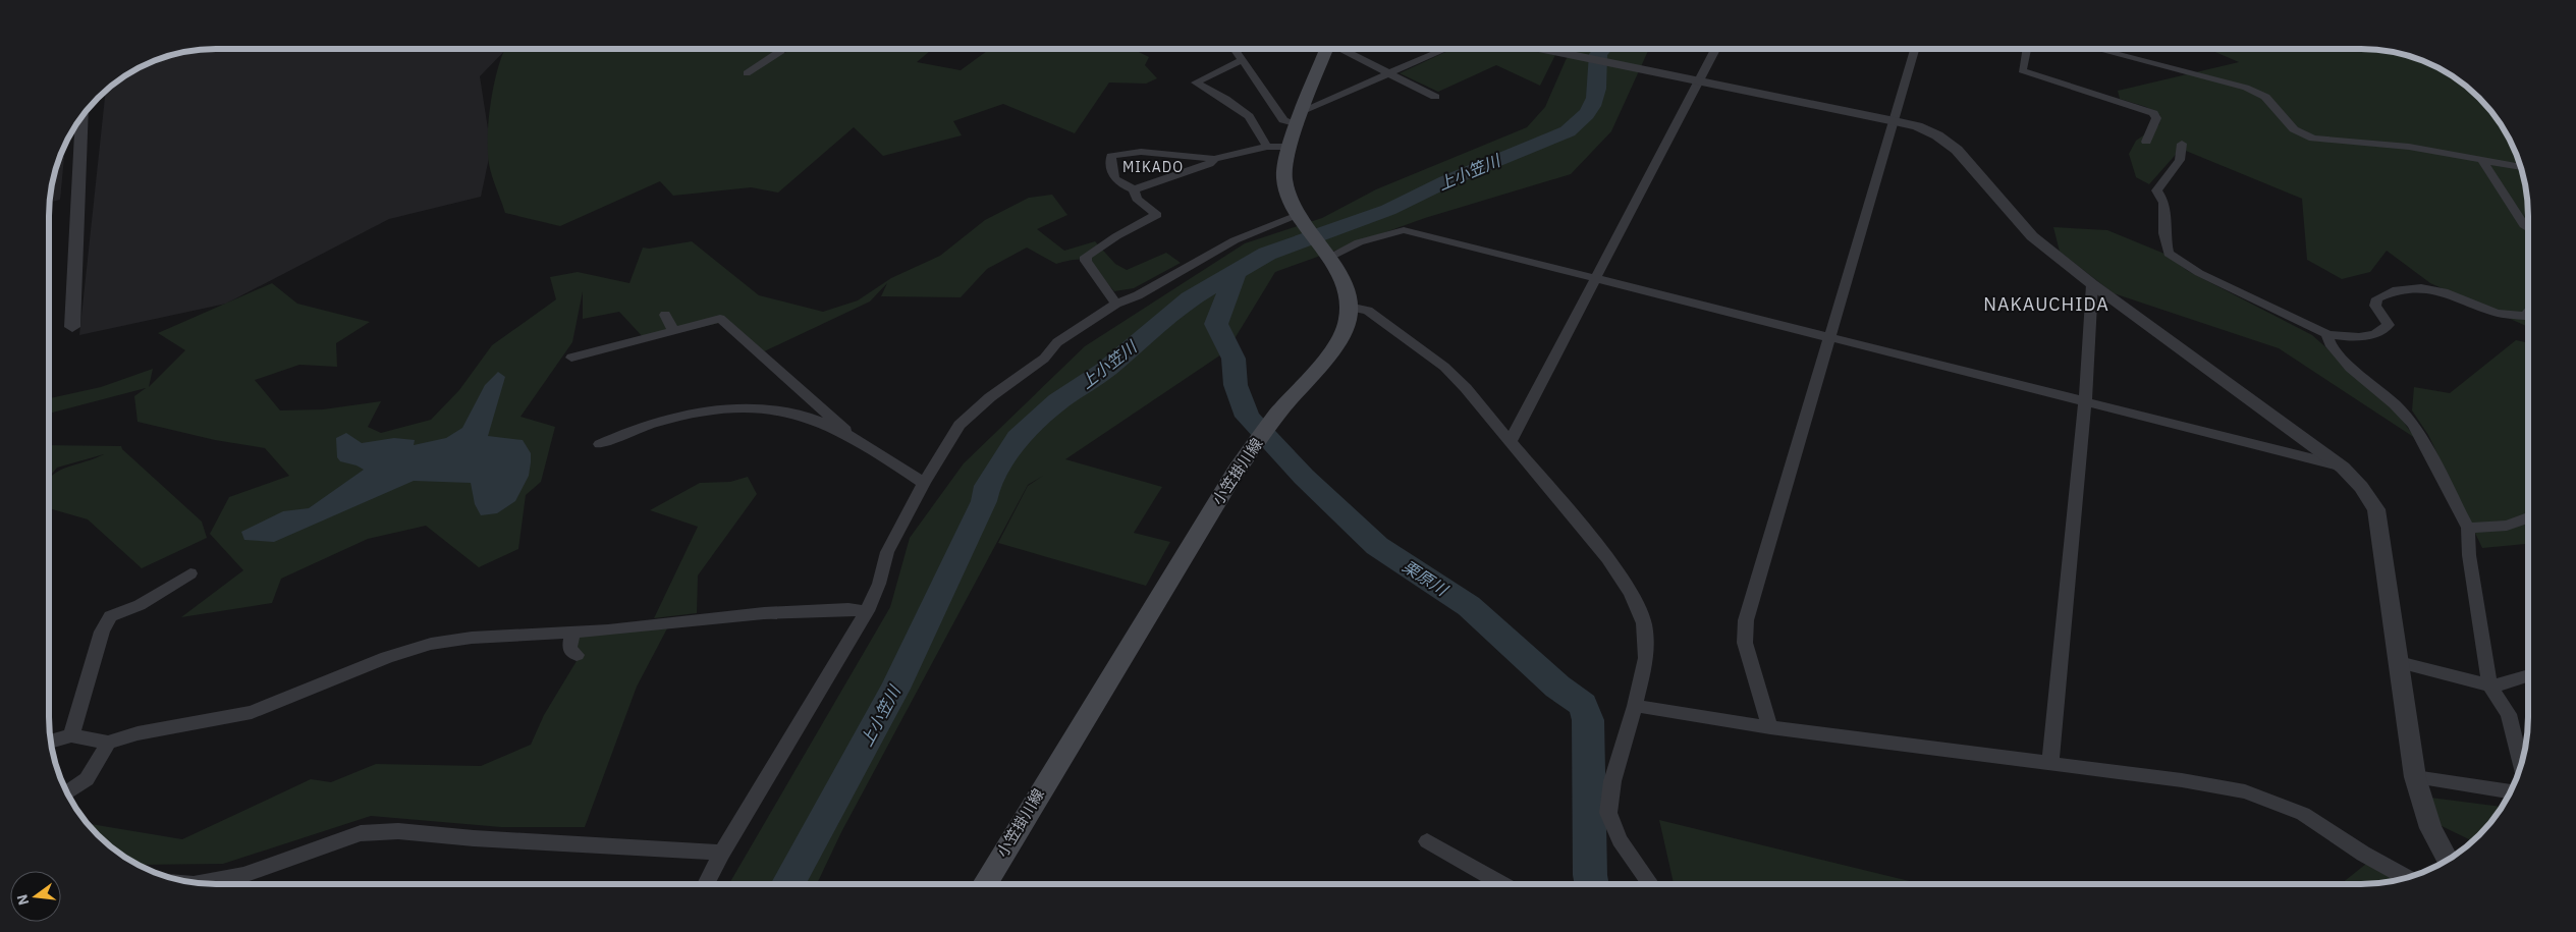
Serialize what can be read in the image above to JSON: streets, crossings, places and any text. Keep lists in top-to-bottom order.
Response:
{
  "streets": {
    "main road": ["小笠掛川線"]
  },
  "districts": ["MIKADO", "NAKAUCHIDA"],
  "water": ["上小笠川", "栗原川"],
  "north": "left"
}
